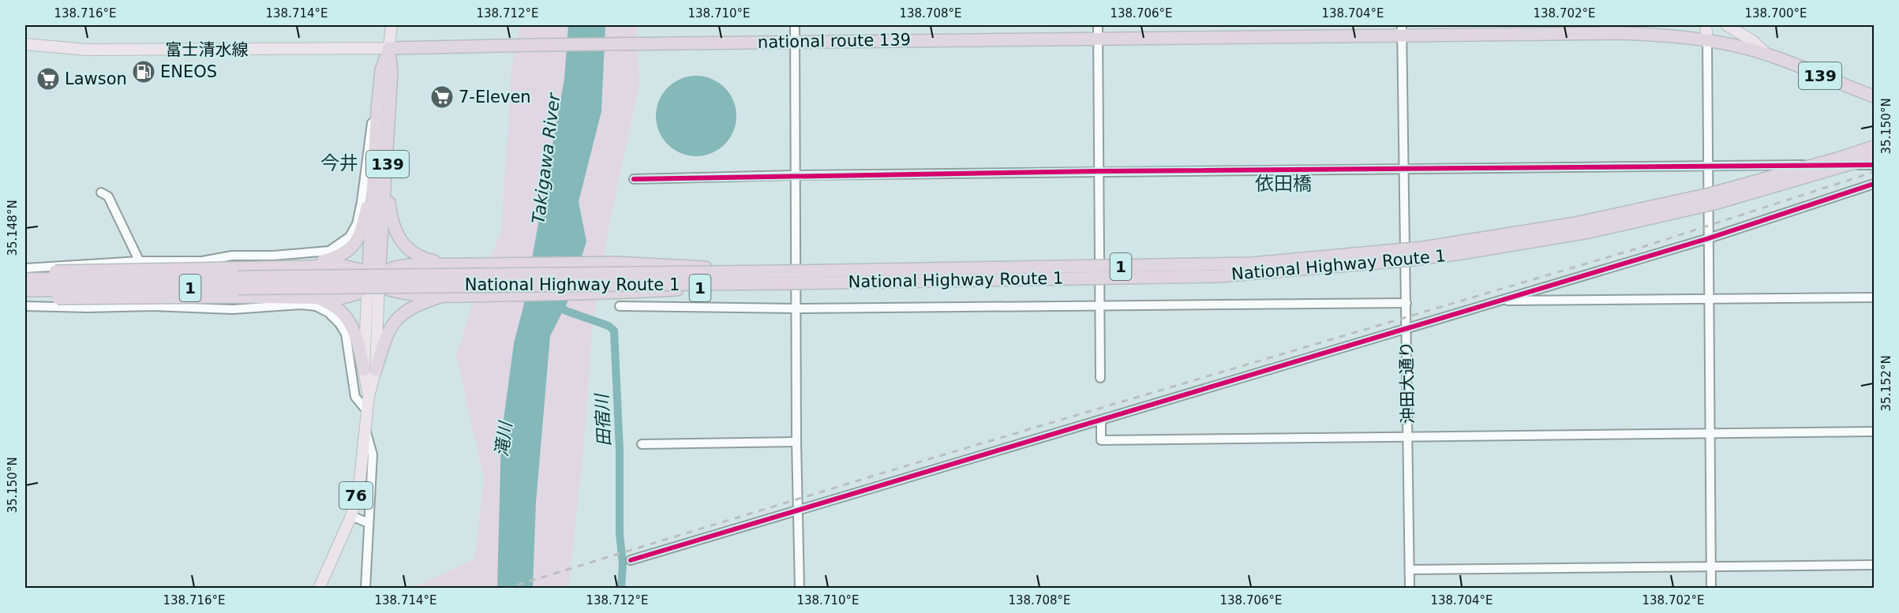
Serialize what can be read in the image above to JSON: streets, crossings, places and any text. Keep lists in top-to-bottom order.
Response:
{
  "streets": {
    "highway": [
      "national route 139",
      "139",
      "National Highway Route 1",
      "1"
    ],
    "main road": ["富士清水線", "76"],
    "street": ["沖田大通り"]
  },
  "crossings": [
    ["national route 139", "富士清水線"],
    ["national route 139", "139"],
    ["national route 139", "沖田大通り"],
    ["富士清水線", "139"],
    ["139", "1"],
    ["139", "76"],
    ["National Highway Route 1", "1"],
    ["1", "76"]
  ],
  "districts": ["今井", "依田橋"],
  "water": ["Takigawa River", "田宿川", "滝川"],
  "places": {
    "fuel station": ["ENEOS"],
    "supermarket": ["Lawson", "7-Eleven"]
  },
  "coordinates": [
    "138.716°E",
    "138.714°E",
    "138.712°E",
    "138.710°E",
    "138.708°E",
    "138.706°E",
    "138.704°E",
    "138.702°E",
    "138.700°E",
    "35.150°N",
    "35.148°N",
    "35.152°N"
  ]
}
